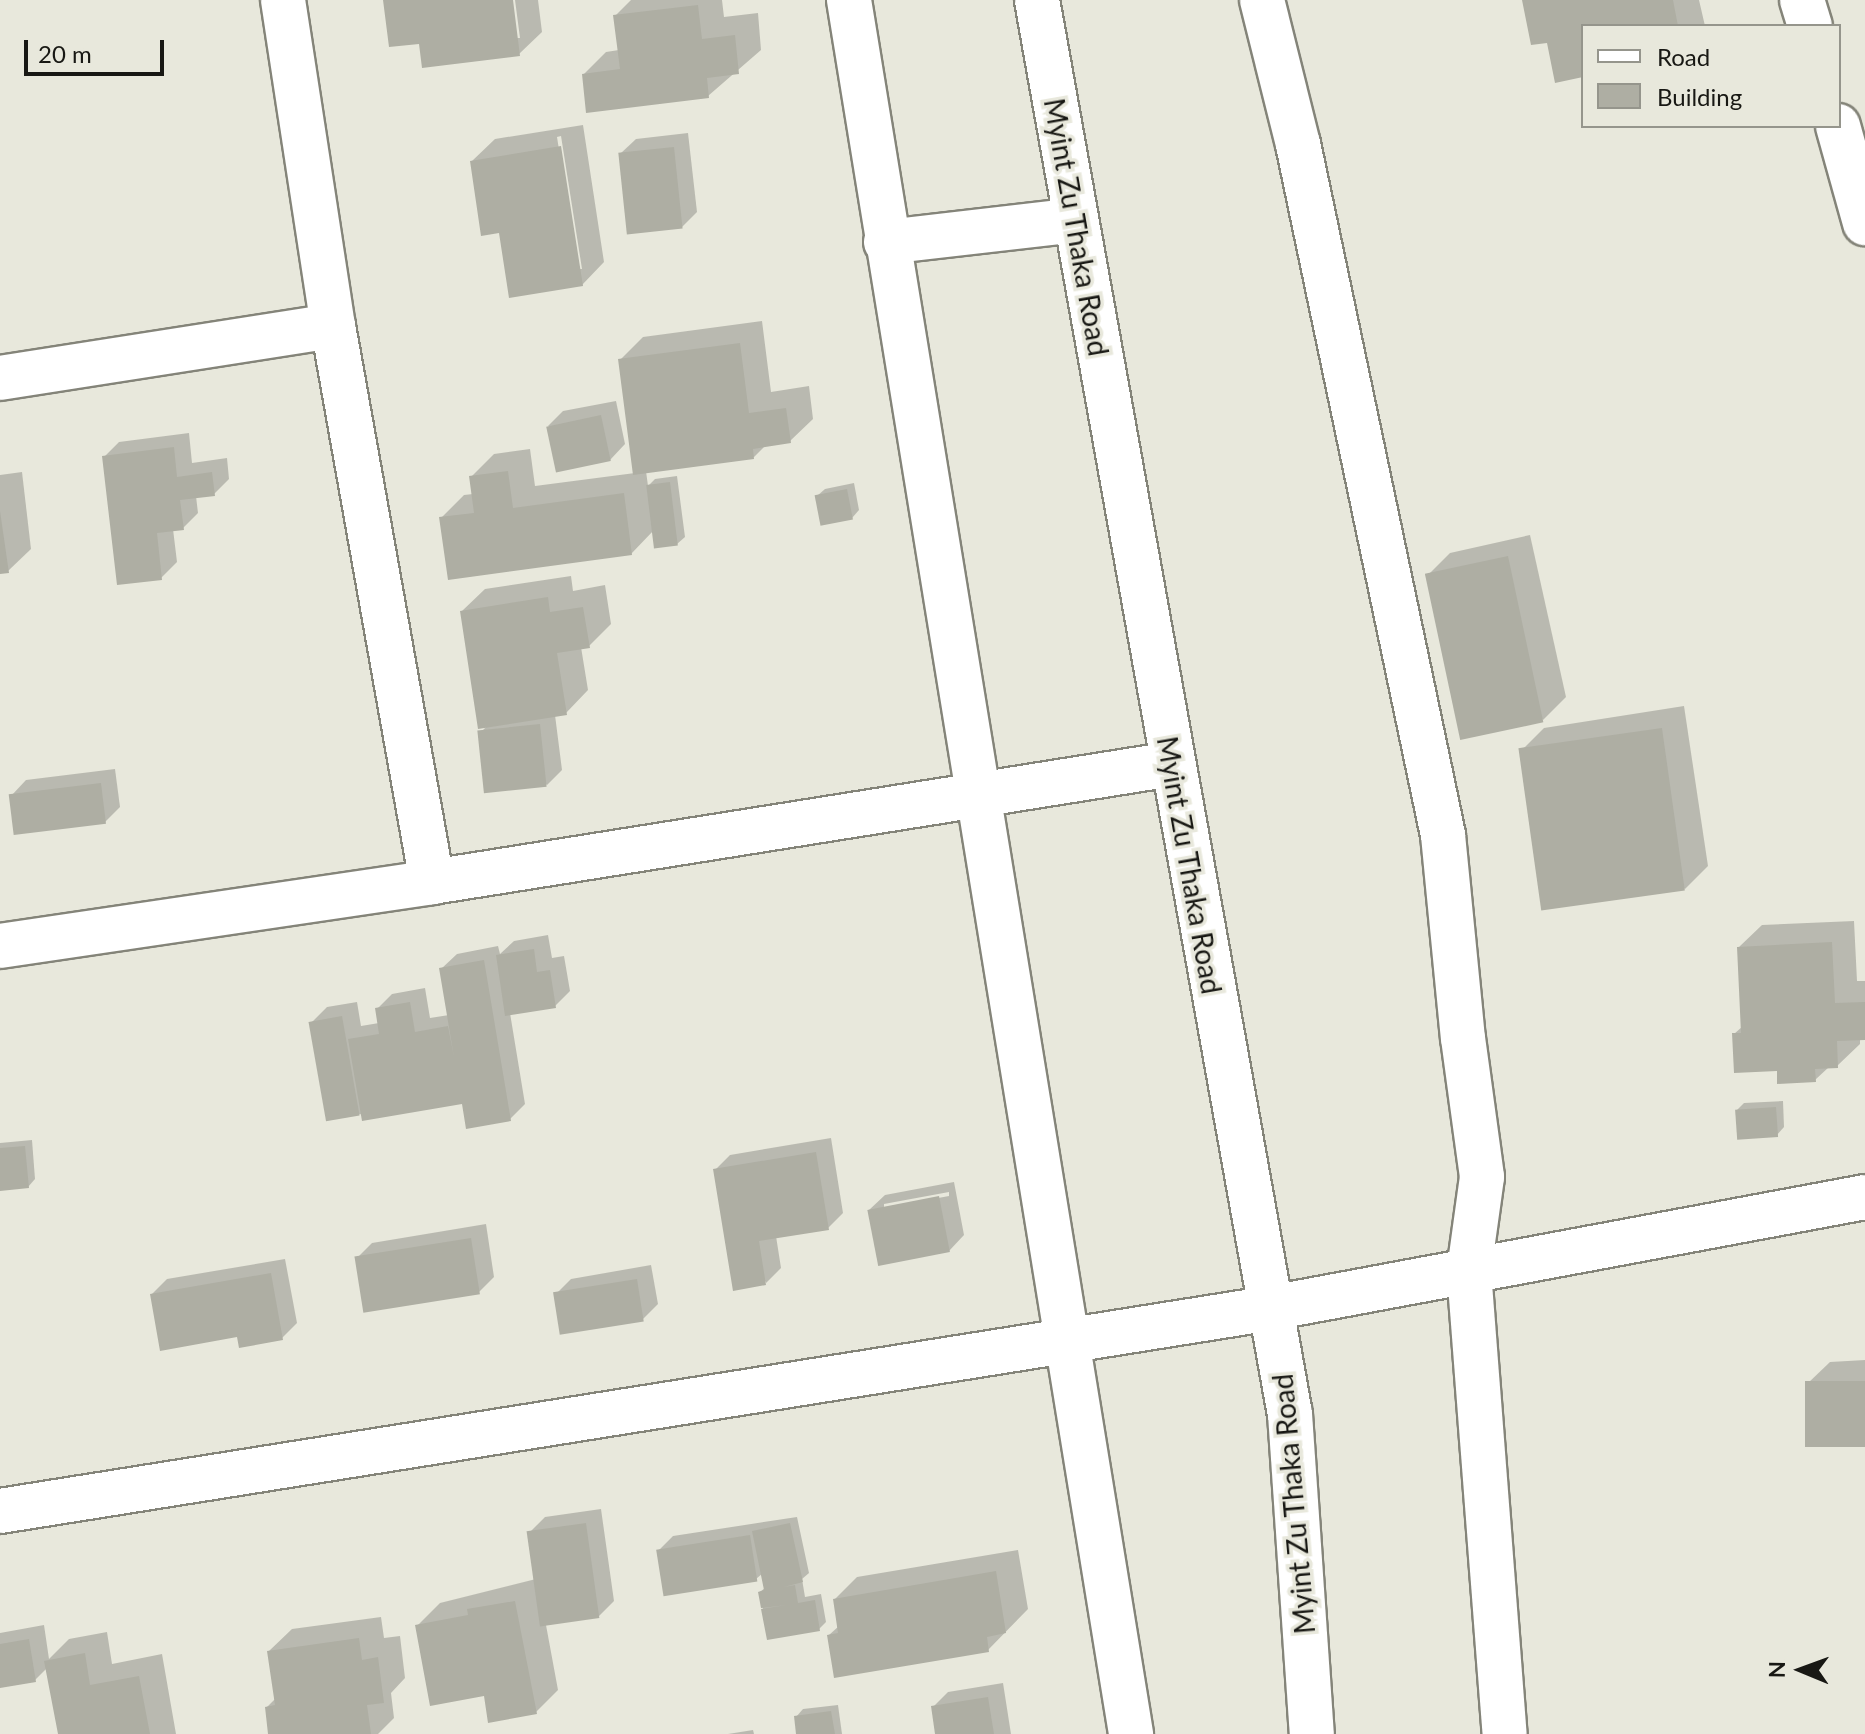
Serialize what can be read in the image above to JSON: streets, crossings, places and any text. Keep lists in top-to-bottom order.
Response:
{
  "streets": {
    "street": ["Myint Zu Thaka Road"]
  },
  "legend": ["Road", "Building"],
  "scale_bar": "20 m",
  "north": "left"
}
